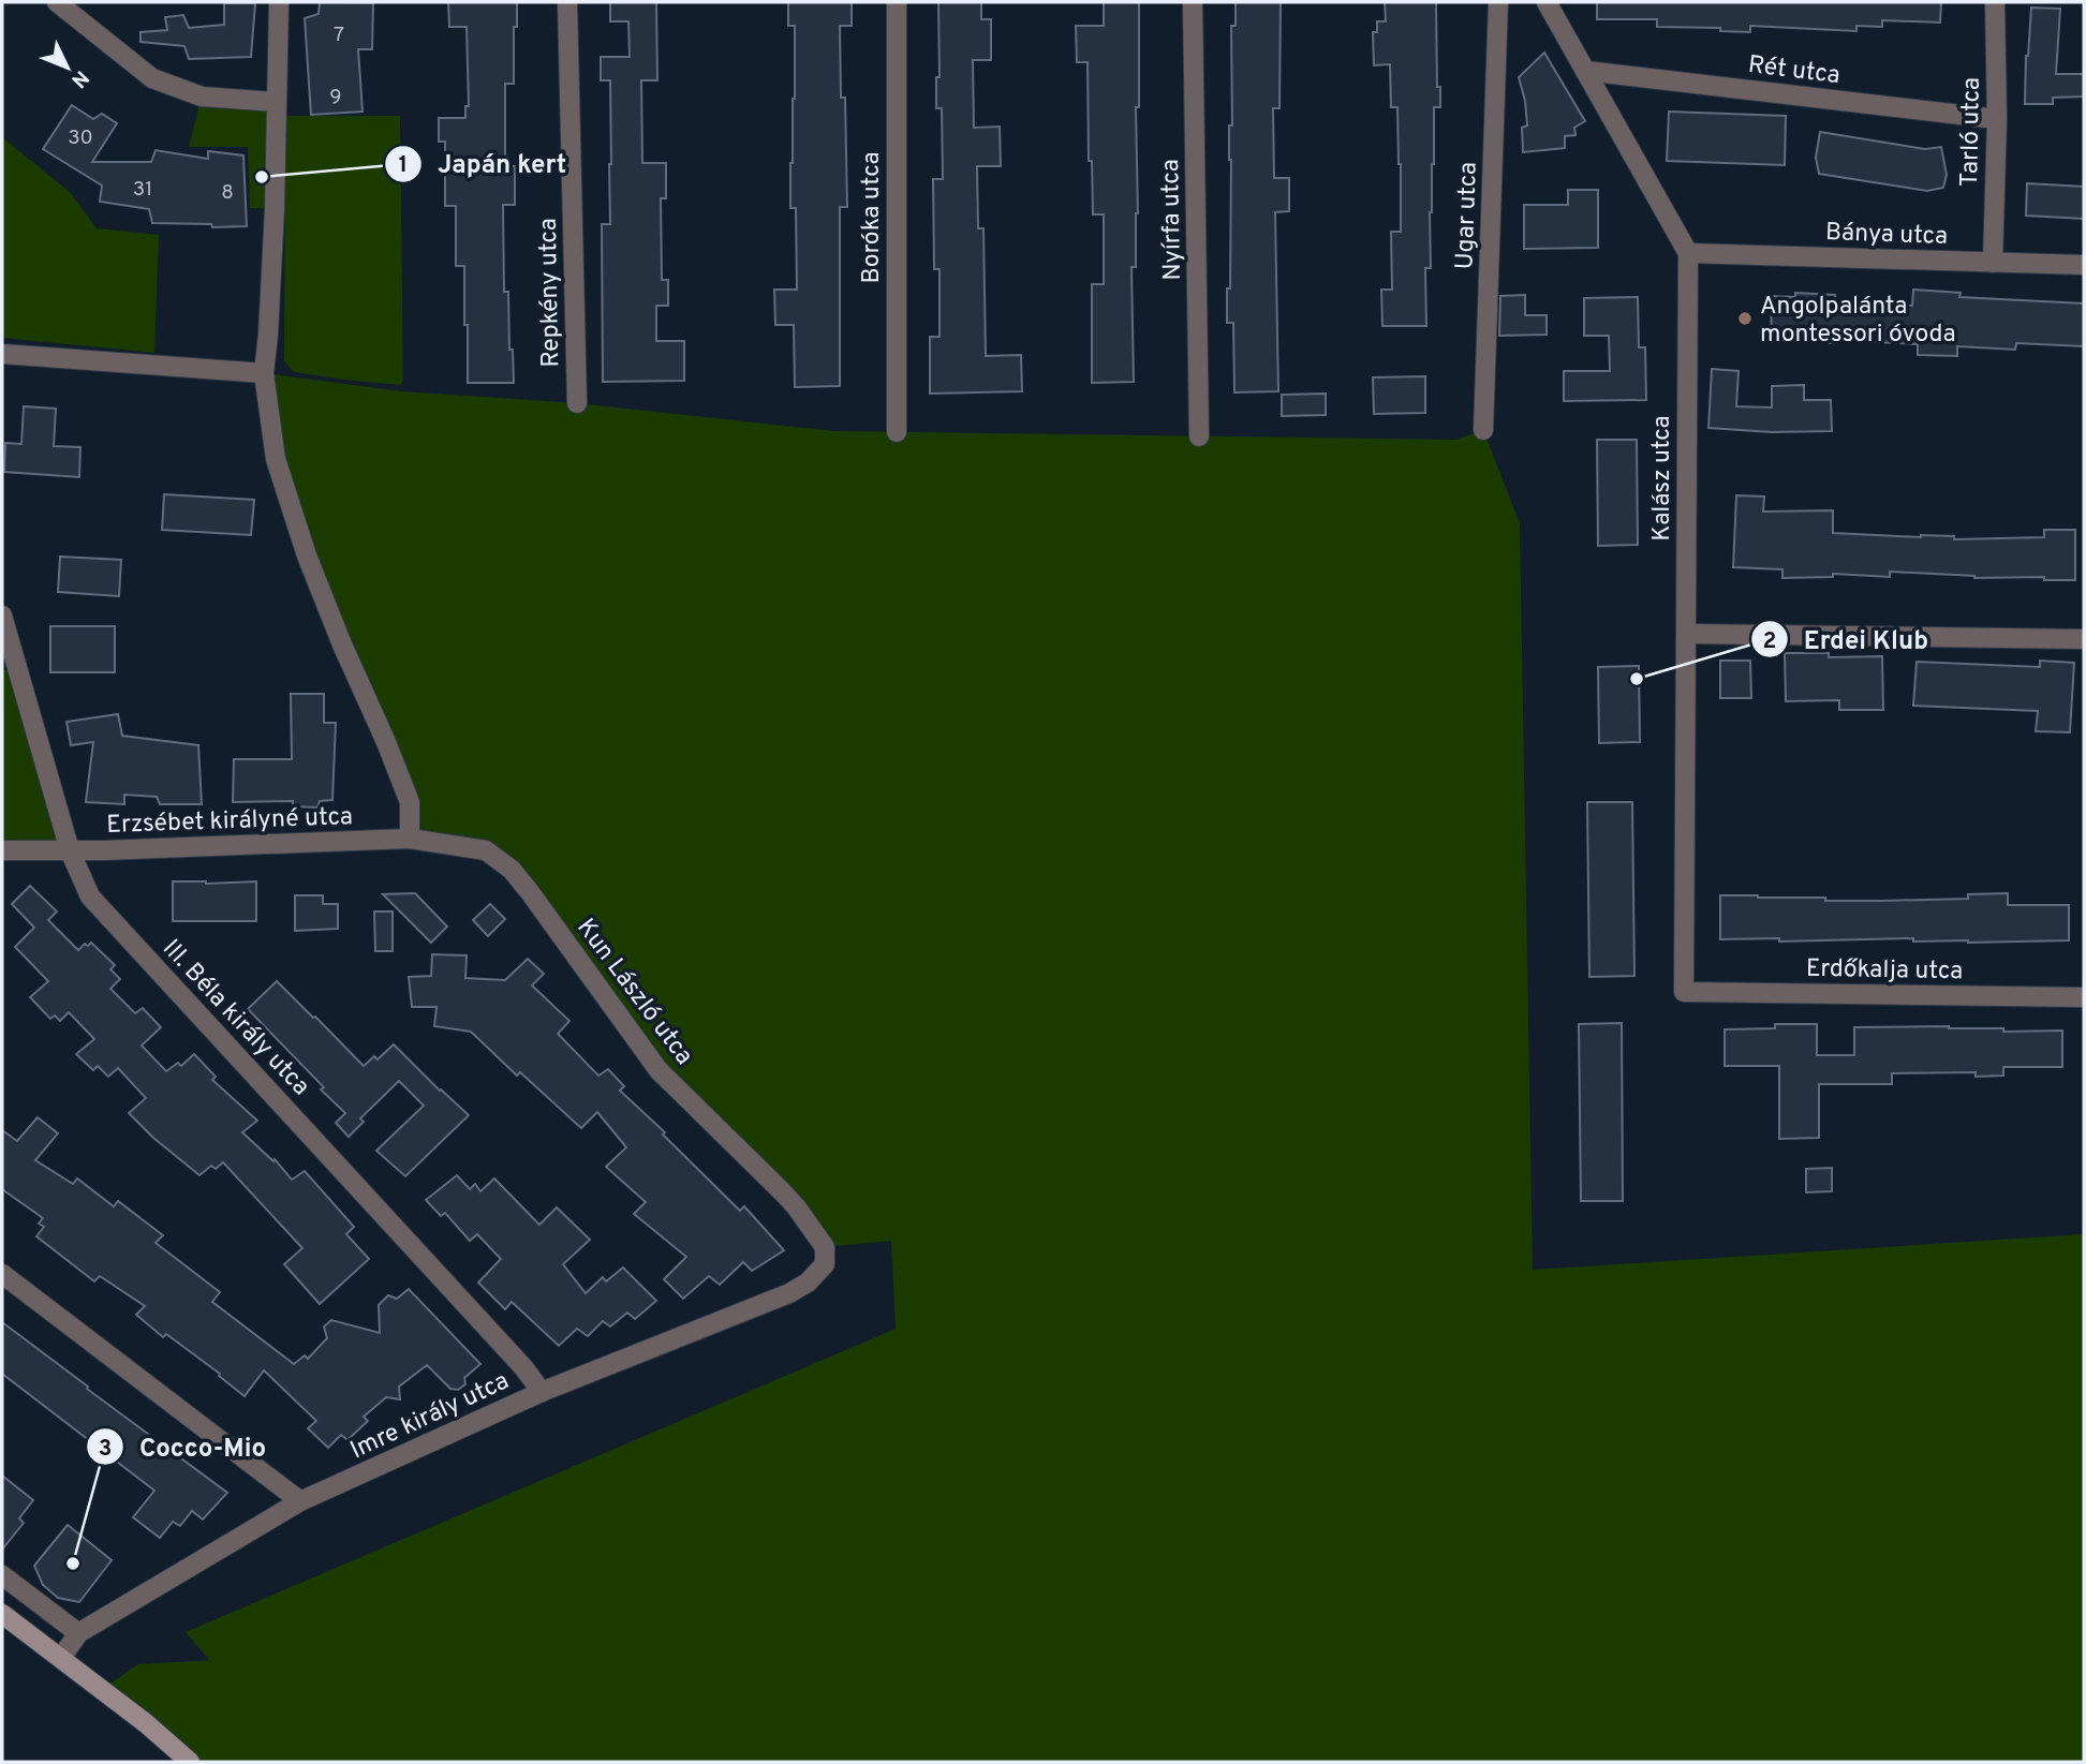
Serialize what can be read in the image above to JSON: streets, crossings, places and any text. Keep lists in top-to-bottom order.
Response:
{
  "streets": {
    "street": [
      "Rét utca",
      "Tarló utca",
      "Ugar utca",
      "Boróka utca",
      "Nyírfa utca",
      "Bánya utca",
      "Repkény utca",
      "Kalász utca",
      "Erzsébet királyné utca",
      "Erdőkalja utca",
      "Kun László utca",
      "III. Béla király utca",
      "Imre király utca"
    ]
  },
  "crossings": [
    ["Rét utca", "Tarló utca"],
    ["Rét utca", "Kalász utca"],
    ["Tarló utca", "Bánya utca"],
    ["Bánya utca", "Kalász utca"],
    ["Kalász utca", "Erdőkalja utca"],
    ["Erzsébet királyné utca", "Kun László utca"],
    ["Erzsébet királyné utca", "III. Béla király utca"],
    ["Kun László utca", "Imre király utca"],
    ["III. Béla király utca", "Imre király utca"]
  ],
  "places": [
    "Japán kert",
    "Angolpalánta montessori óvoda",
    "Erdei Klub",
    "Cocco-Mio"
  ],
  "house_numbers": [
    "7",
    "9",
    "30",
    "31",
    "8"
  ],
  "north": "bottom right"
}
